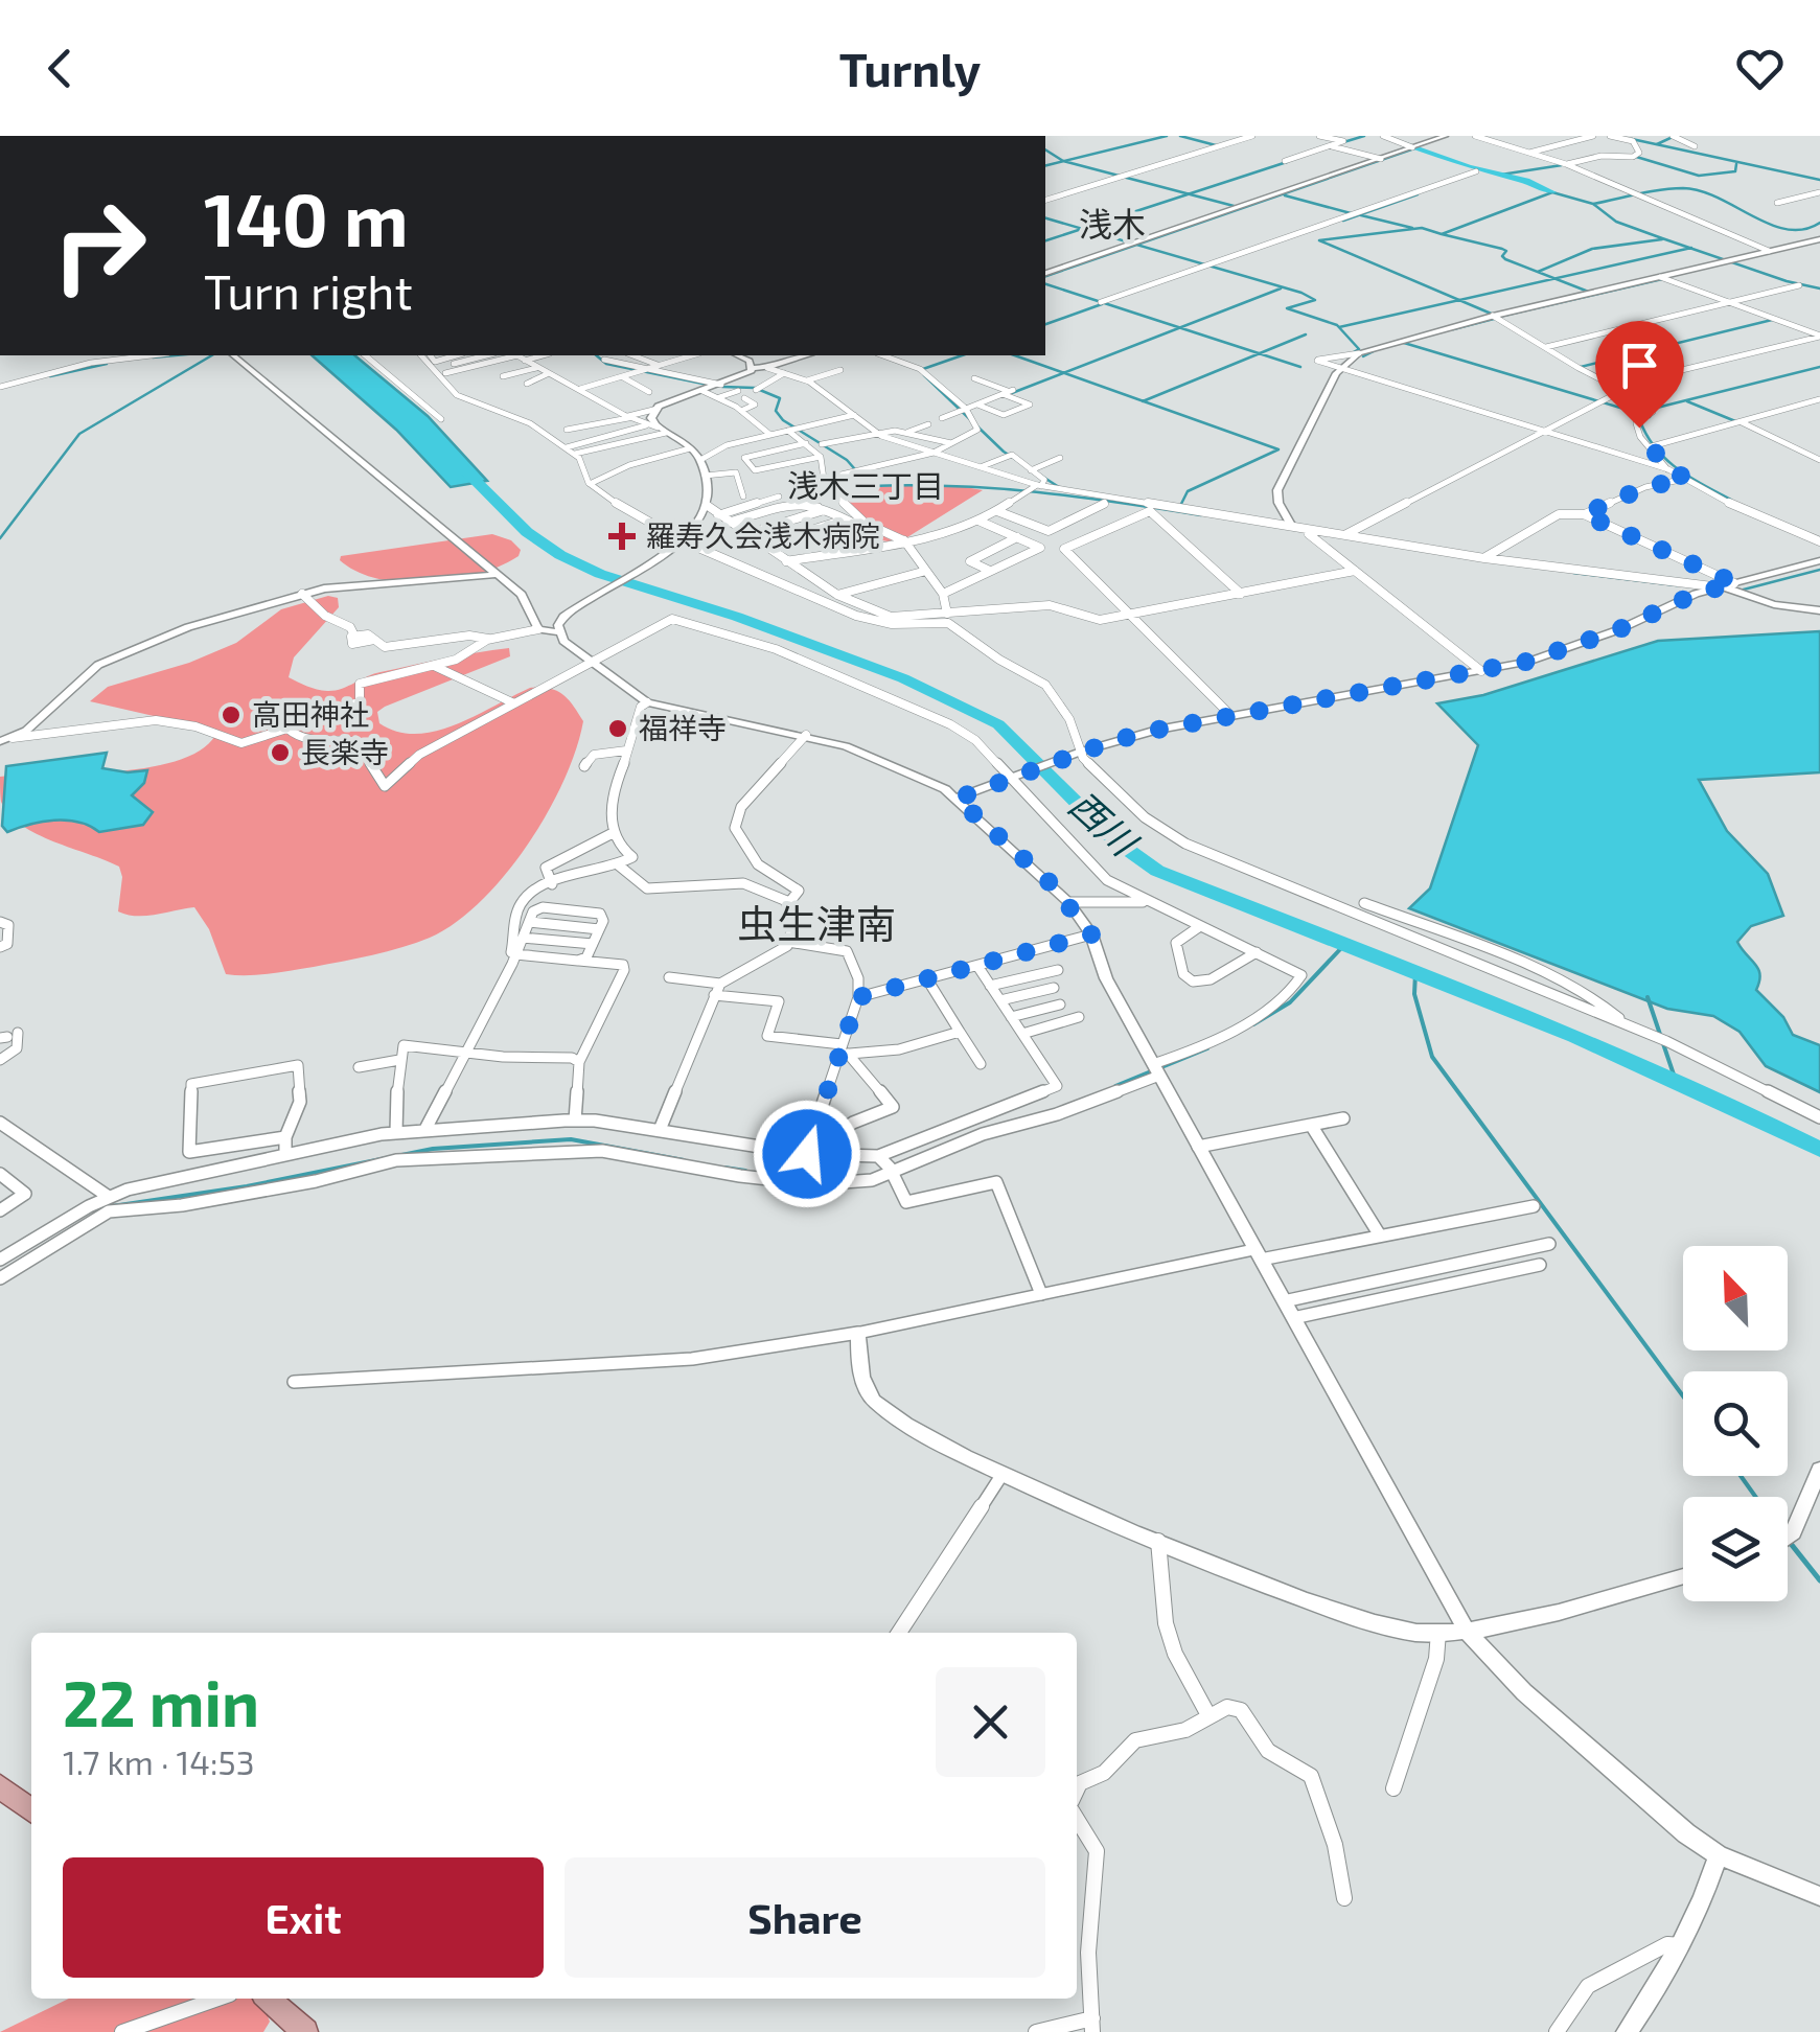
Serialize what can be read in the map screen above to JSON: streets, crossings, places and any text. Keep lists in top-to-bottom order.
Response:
{
  "districts": ["浅木", "浅木三丁目", "虫生津南"],
  "water": ["西川"],
  "places": {
    "health": ["羅寿久会浅木病院"],
    "other": ["高田神社", "福祥寺", "長楽寺"]
  },
  "north": "top left",
  "page": {
    "header": "Turnly",
    "turn": ["140 m", "Turn right"],
    "heading": ["22 min", "1.7 km · 14:53"],
    "buttons": ["Exit", "Share"]
  }
}
